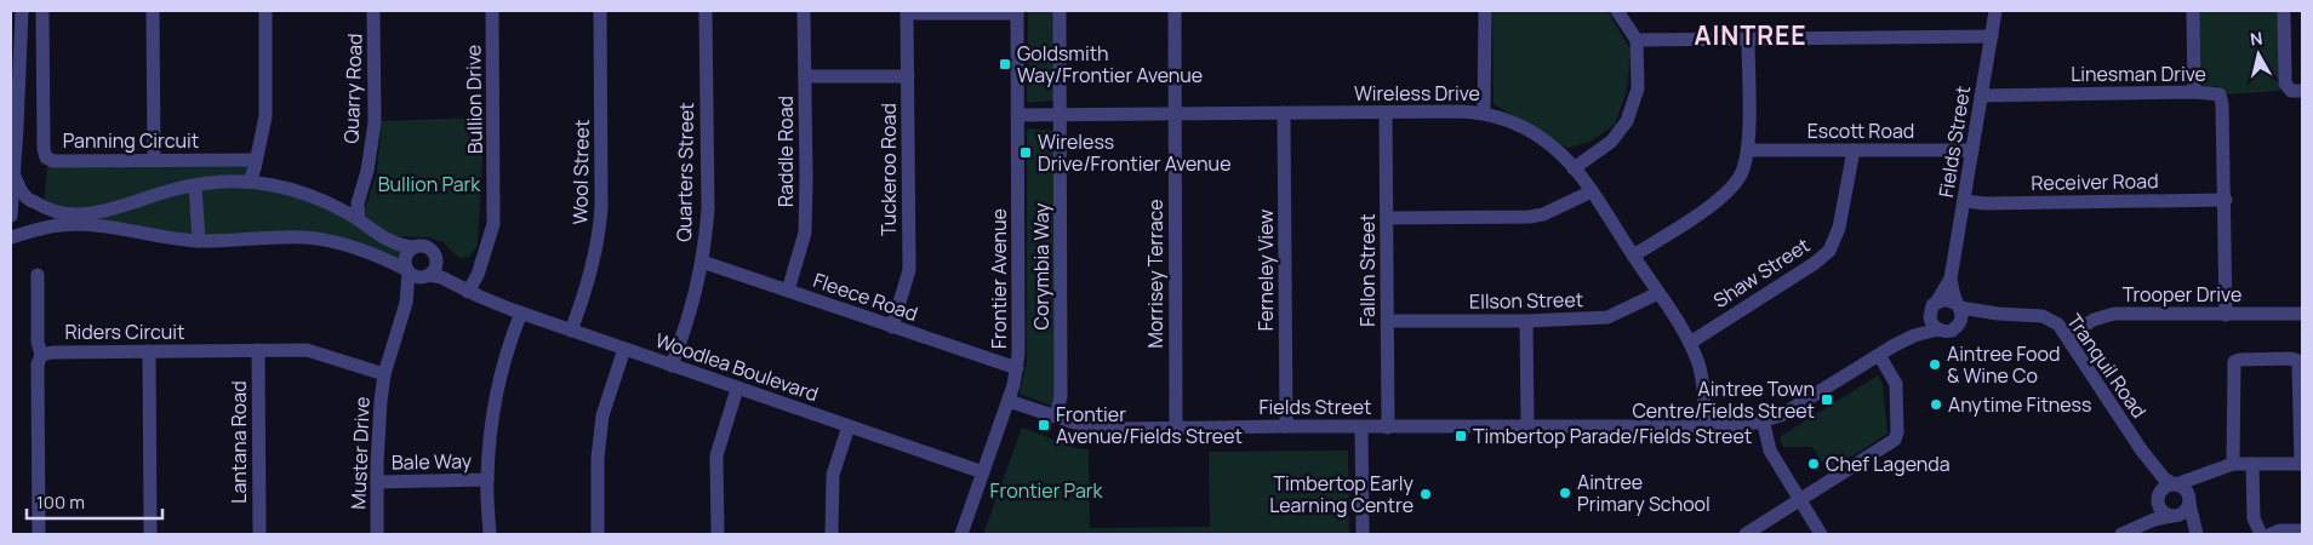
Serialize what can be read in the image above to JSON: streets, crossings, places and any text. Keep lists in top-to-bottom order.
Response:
{
  "streets": {
    "street": [
      "Linesman Drive",
      "Quarry Road",
      "Wireless Drive",
      "Bullion Drive",
      "Escott Road",
      "Panning Circuit",
      "Fields Street",
      "Raddle Road",
      "Tuckeroo Road",
      "Wool Street",
      "Quarters Street",
      "Receiver Road",
      "Corymbia Way",
      "Ferneley View",
      "Fallon Street",
      "Shaw Street",
      "Morrisey Terrace",
      "Frontier Avenue",
      "Trooper Drive",
      "Fleece Road",
      "Ellson Street",
      "Riders Circuit",
      "Tranquil Road",
      "Woodlea Boulevard",
      "Lantana Road",
      "Muster Drive",
      "Bale Way"
    ]
  },
  "crossings": [
    ["Linesman Drive", "Fields Street"],
    ["Linesman Drive", "Receiver Road"],
    ["Linesman Drive", "Trooper Drive"],
    ["Wireless Drive", "Fields Street"],
    ["Wireless Drive", "Corymbia Way"],
    ["Wireless Drive", "Ferneley View"],
    ["Wireless Drive", "Fallon Street"],
    ["Wireless Drive", "Shaw Street"],
    ["Wireless Drive", "Morrisey Terrace"],
    ["Wireless Drive", "Frontier Avenue"],
    ["Wireless Drive", "Ellson Street"],
    ["Bullion Drive", "Woodlea Boulevard"],
    ["Escott Road", "Fields Street"],
    ["Escott Road", "Shaw Street"],
    ["Fields Street", "Receiver Road"],
    ["Fields Street", "Corymbia Way"],
    ["Fields Street", "Ferneley View"],
    ["Fields Street", "Fallon Street"],
    ["Fields Street", "Morrisey Terrace"],
    ["Fields Street", "Frontier Avenue"],
    ["Fields Street", "Tranquil Road"],
    ["Raddle Road", "Fleece Road"],
    ["Tuckeroo Road", "Fleece Road"],
    ["Wool Street", "Woodlea Boulevard"],
    ["Quarters Street", "Fleece Road"],
    ["Quarters Street", "Woodlea Boulevard"],
    ["Fallon Street", "Ellson Street"],
    ["Frontier Avenue", "Fleece Road"],
    ["Frontier Avenue", "Woodlea Boulevard"],
    ["Trooper Drive", "Tranquil Road"],
    ["Riders Circuit", "Lantana Road"],
    ["Riders Circuit", "Muster Drive"],
    ["Woodlea Boulevard", "Muster Drive"],
    ["Muster Drive", "Bale Way"]
  ],
  "districts": ["AINTREE"],
  "parks": ["Bullion Park", "Frontier Park"],
  "places": {
    "transit": [
      "Goldsmith Way/Frontier Avenue",
      "Wireless Drive/Frontier Avenue",
      "Aintree Town Centre/Fields Street",
      "Frontier Avenue/Fields Street",
      "Timbertop Parade/Fields Street"
    ],
    "other": [
      "Aintree Food & Wine Co",
      "Anytime Fitness",
      "Chef Lagenda",
      "Aintree Primary School",
      "Timbertop Early Learning Centre"
    ]
  },
  "scale_bar": "100 m",
  "north": "top"
}
